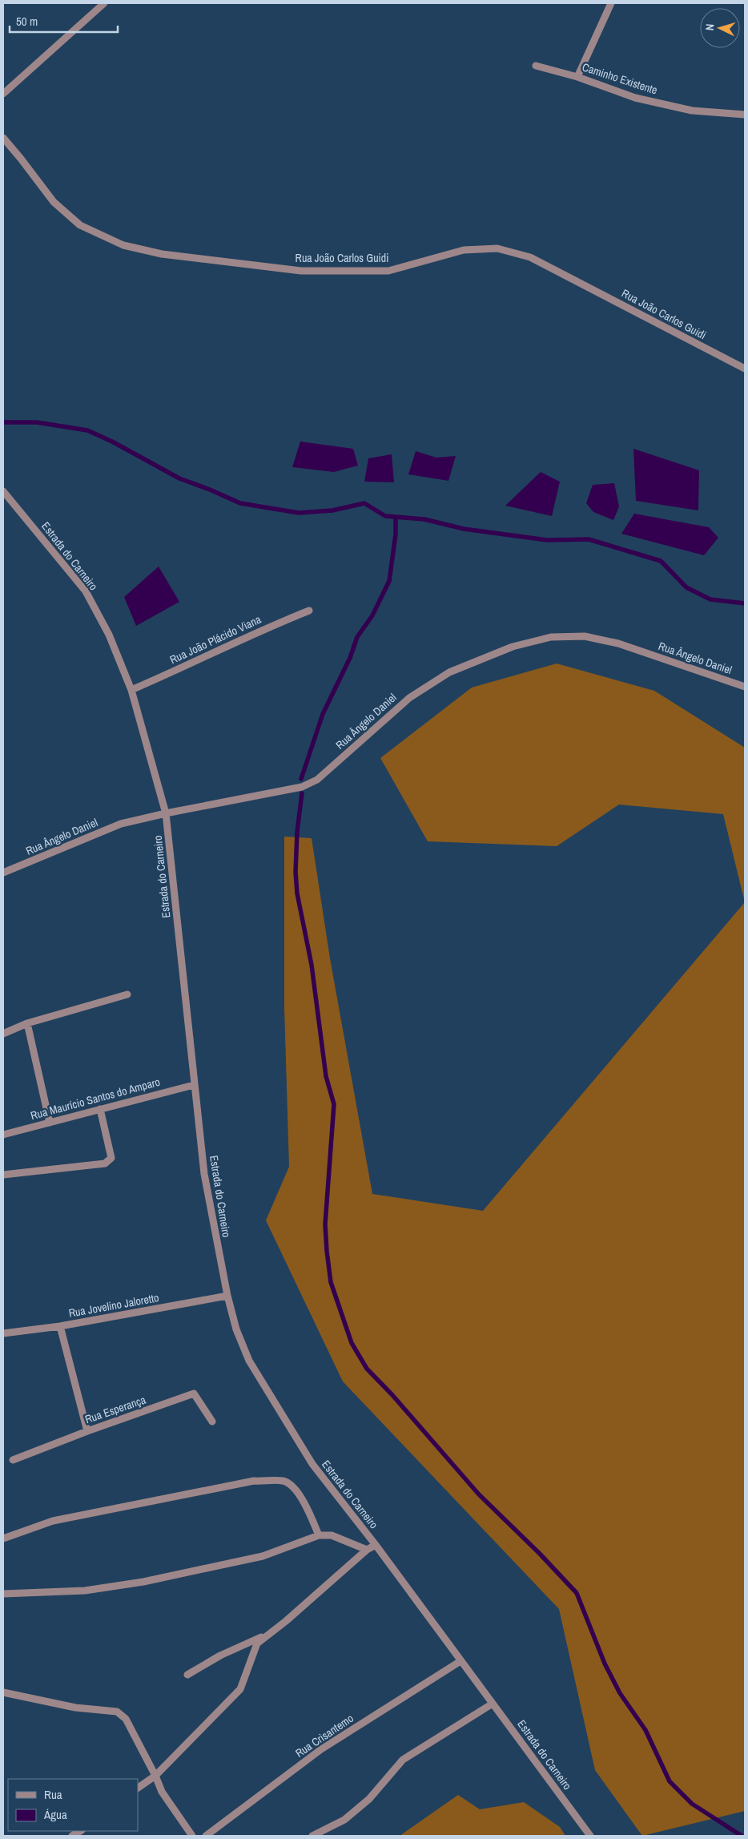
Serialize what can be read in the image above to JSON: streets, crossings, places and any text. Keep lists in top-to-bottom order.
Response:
{
  "streets": {
    "street": [
      "Caminho Existente",
      "Rua João Carlos Guidi",
      "Estrada do Carneiro",
      "Rua João Plácido Viana",
      "Rua Ângelo Daniel",
      "Rua Maurício Santos do Amparo",
      "Rua Jovelino Jaloretto",
      "Rua Esperança",
      "Rua Crisantemo"
    ]
  },
  "crossings": [
    ["Estrada do Carneiro", "Rua João Plácido Viana"],
    ["Estrada do Carneiro", "Rua Ângelo Daniel"],
    ["Estrada do Carneiro", "Rua Maurício Santos do Amparo"],
    ["Estrada do Carneiro", "Rua Jovelino Jaloretto"],
    ["Estrada do Carneiro", "Rua Crisantemo"]
  ],
  "legend": ["Rua", "Água"],
  "scale_bar": "50 m",
  "north": "left"
}
